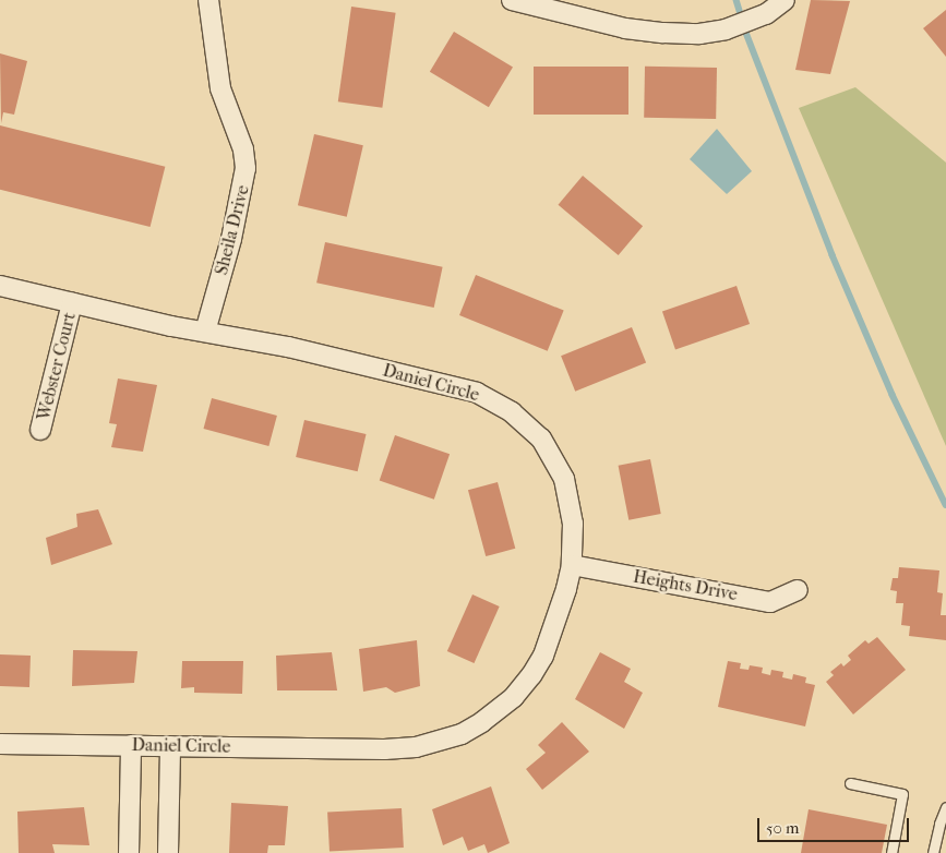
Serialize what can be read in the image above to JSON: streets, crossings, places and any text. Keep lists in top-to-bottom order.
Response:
{
  "streets": {
    "street": [
      "Sheila Drive",
      "Webster Court",
      "Daniel Circle",
      "Heights Drive"
    ]
  },
  "crossings": [
    ["Sheila Drive", "Daniel Circle"],
    ["Webster Court", "Daniel Circle"],
    ["Daniel Circle", "Heights Drive"]
  ],
  "scale_bar": "50 m"
}
